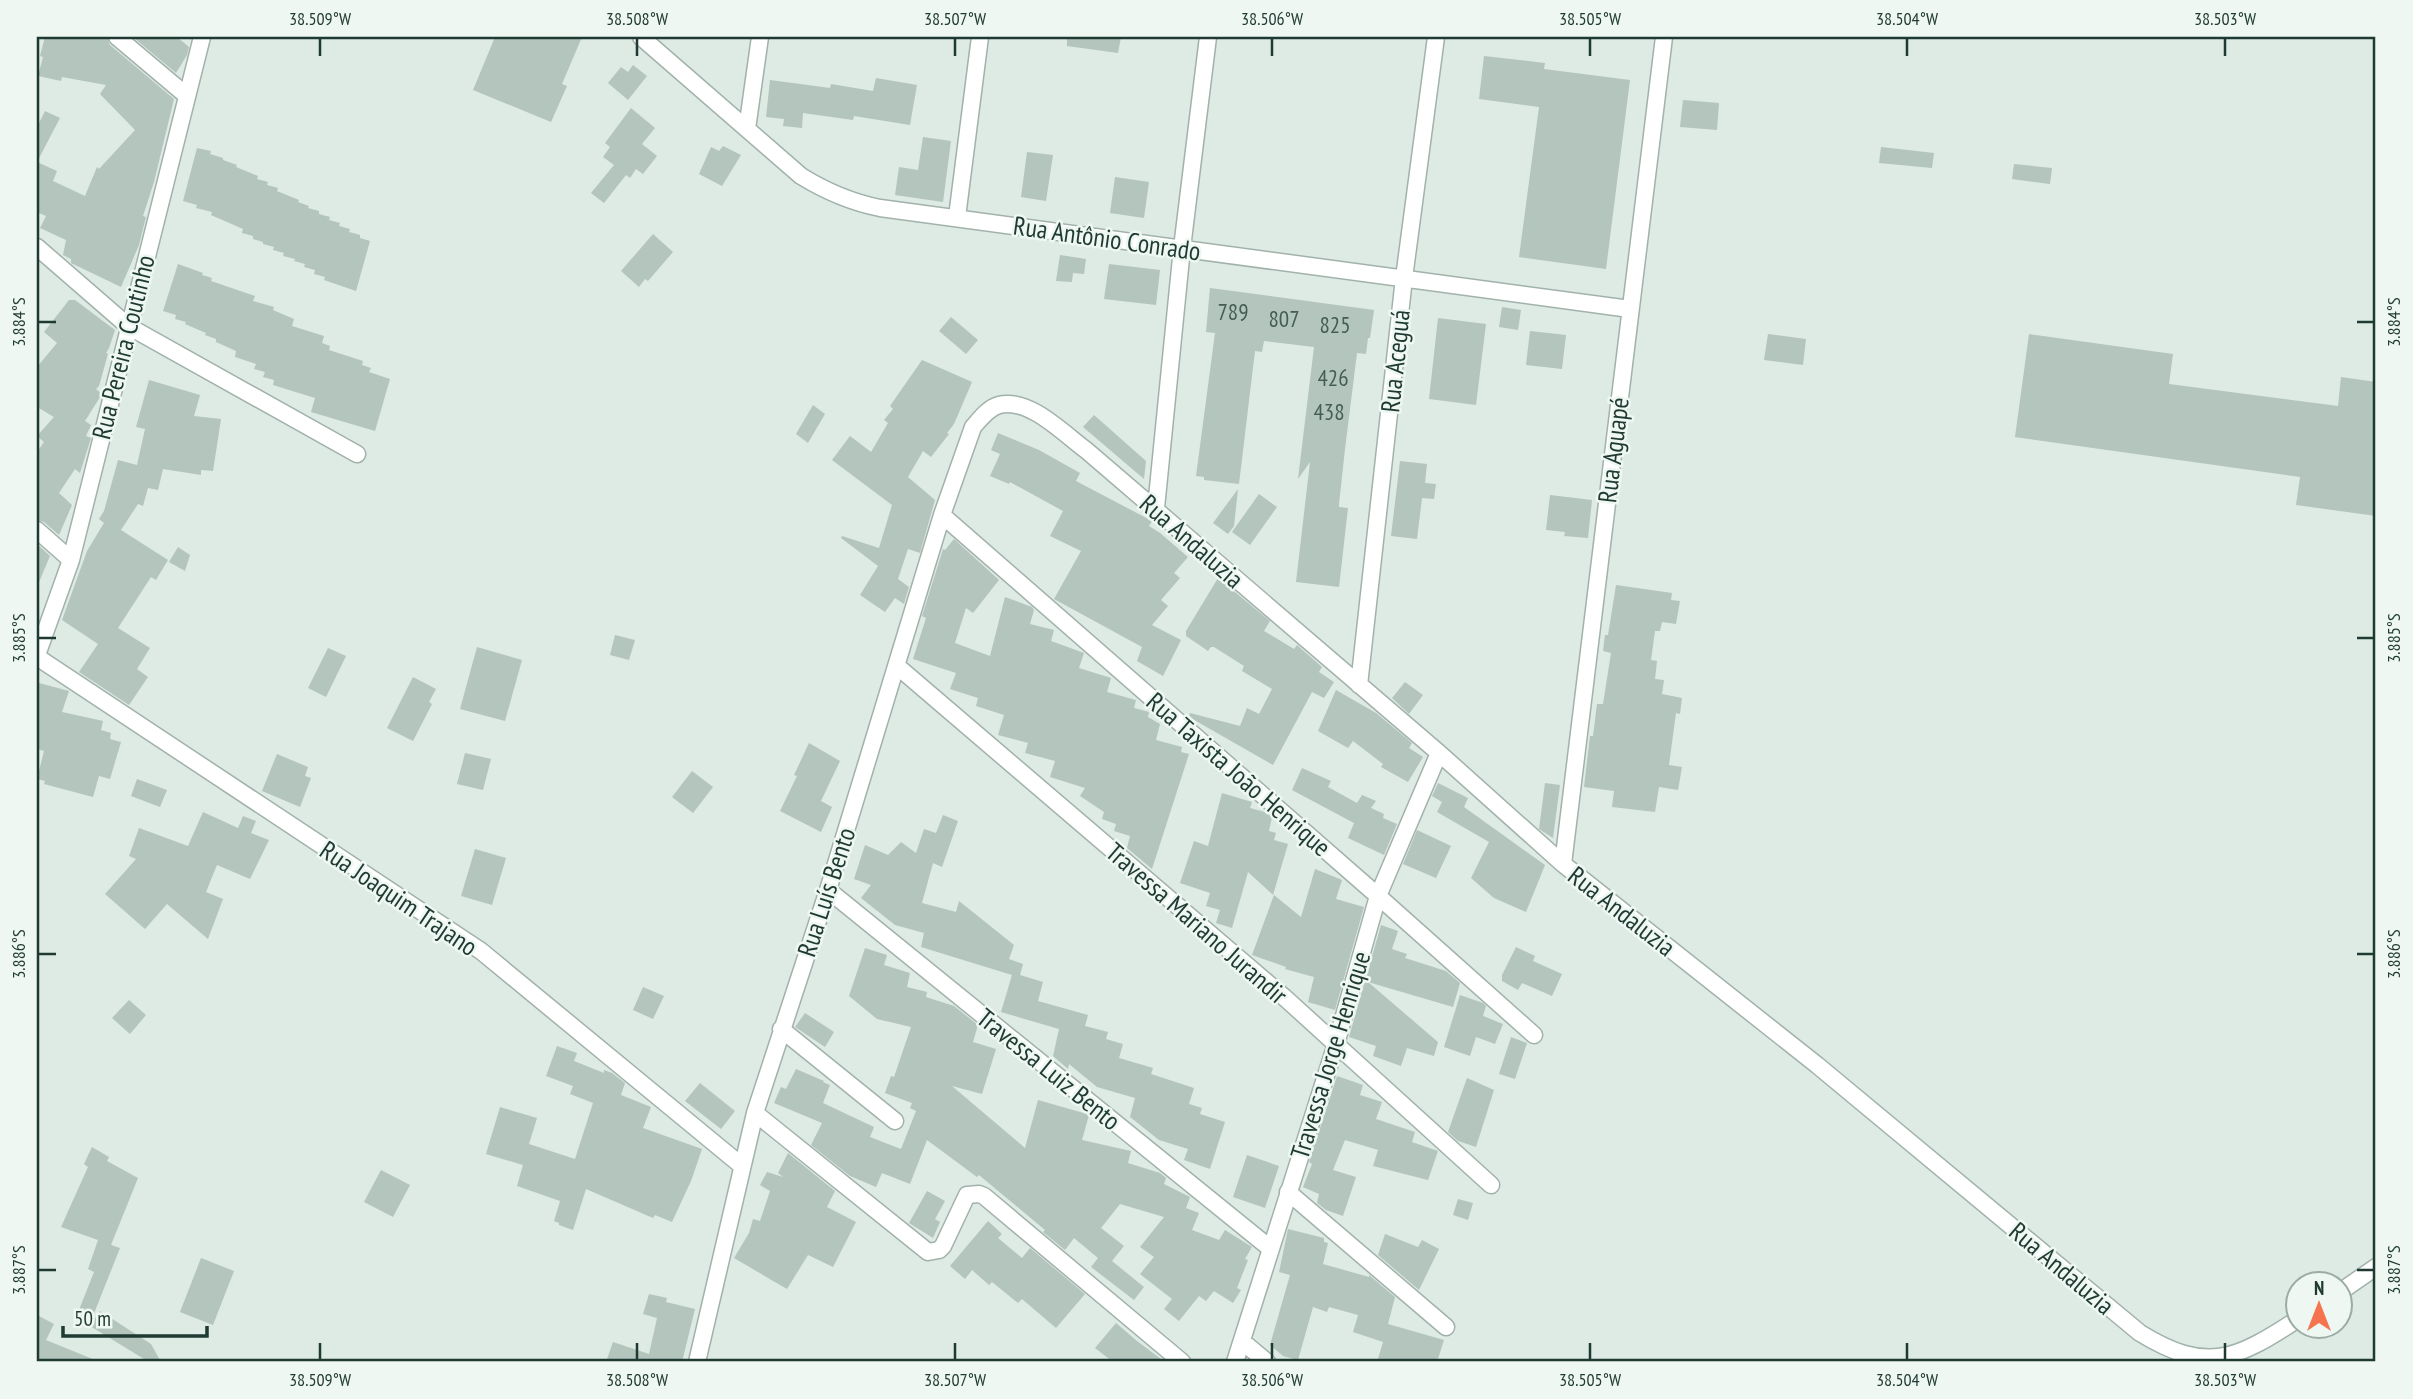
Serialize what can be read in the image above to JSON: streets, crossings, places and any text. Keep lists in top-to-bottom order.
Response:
{
  "streets": {
    "street": [
      "Rua Antônio Conrado",
      "Rua Pereira Coutinho",
      "Rua Aceguá",
      "Rua Aguapé",
      "Rua Andaluzia",
      "Rua Taxista João Henrique",
      "Rua Luís Bento",
      "Rua Joaquim Trajano",
      "Travessa Mariano Jurandir",
      "Travessa Jorge Henrique",
      "Travessa Luiz Bento"
    ]
  },
  "crossings": [
    ["Rua Antônio Conrado", "Rua Aceguá"],
    ["Rua Antônio Conrado", "Rua Aguapé"],
    ["Rua Pereira Coutinho", "Rua Joaquim Trajano"],
    ["Rua Aceguá", "Rua Andaluzia"],
    ["Rua Aguapé", "Rua Andaluzia"],
    ["Rua Andaluzia", "Rua Luís Bento"],
    ["Rua Andaluzia", "Travessa Jorge Henrique"],
    ["Rua Taxista João Henrique", "Rua Luís Bento"],
    ["Rua Taxista João Henrique", "Travessa Jorge Henrique"],
    ["Rua Luís Bento", "Rua Joaquim Trajano"],
    ["Rua Luís Bento", "Travessa Mariano Jurandir"],
    ["Rua Luís Bento", "Travessa Luiz Bento"],
    ["Travessa Mariano Jurandir", "Travessa Jorge Henrique"],
    ["Travessa Jorge Henrique", "Travessa Luiz Bento"]
  ],
  "house_numbers": [
    "789",
    "807",
    "825",
    "426",
    "438"
  ],
  "scale_bar": "50 m",
  "north": "top",
  "coordinates": [
    "38.509°W",
    "38.508°W",
    "38.507°W",
    "38.506°W",
    "38.505°W",
    "38.504°W",
    "38.503°W",
    "3.884°S",
    "3.885°S",
    "3.886°S",
    "3.887°S"
  ]
}
